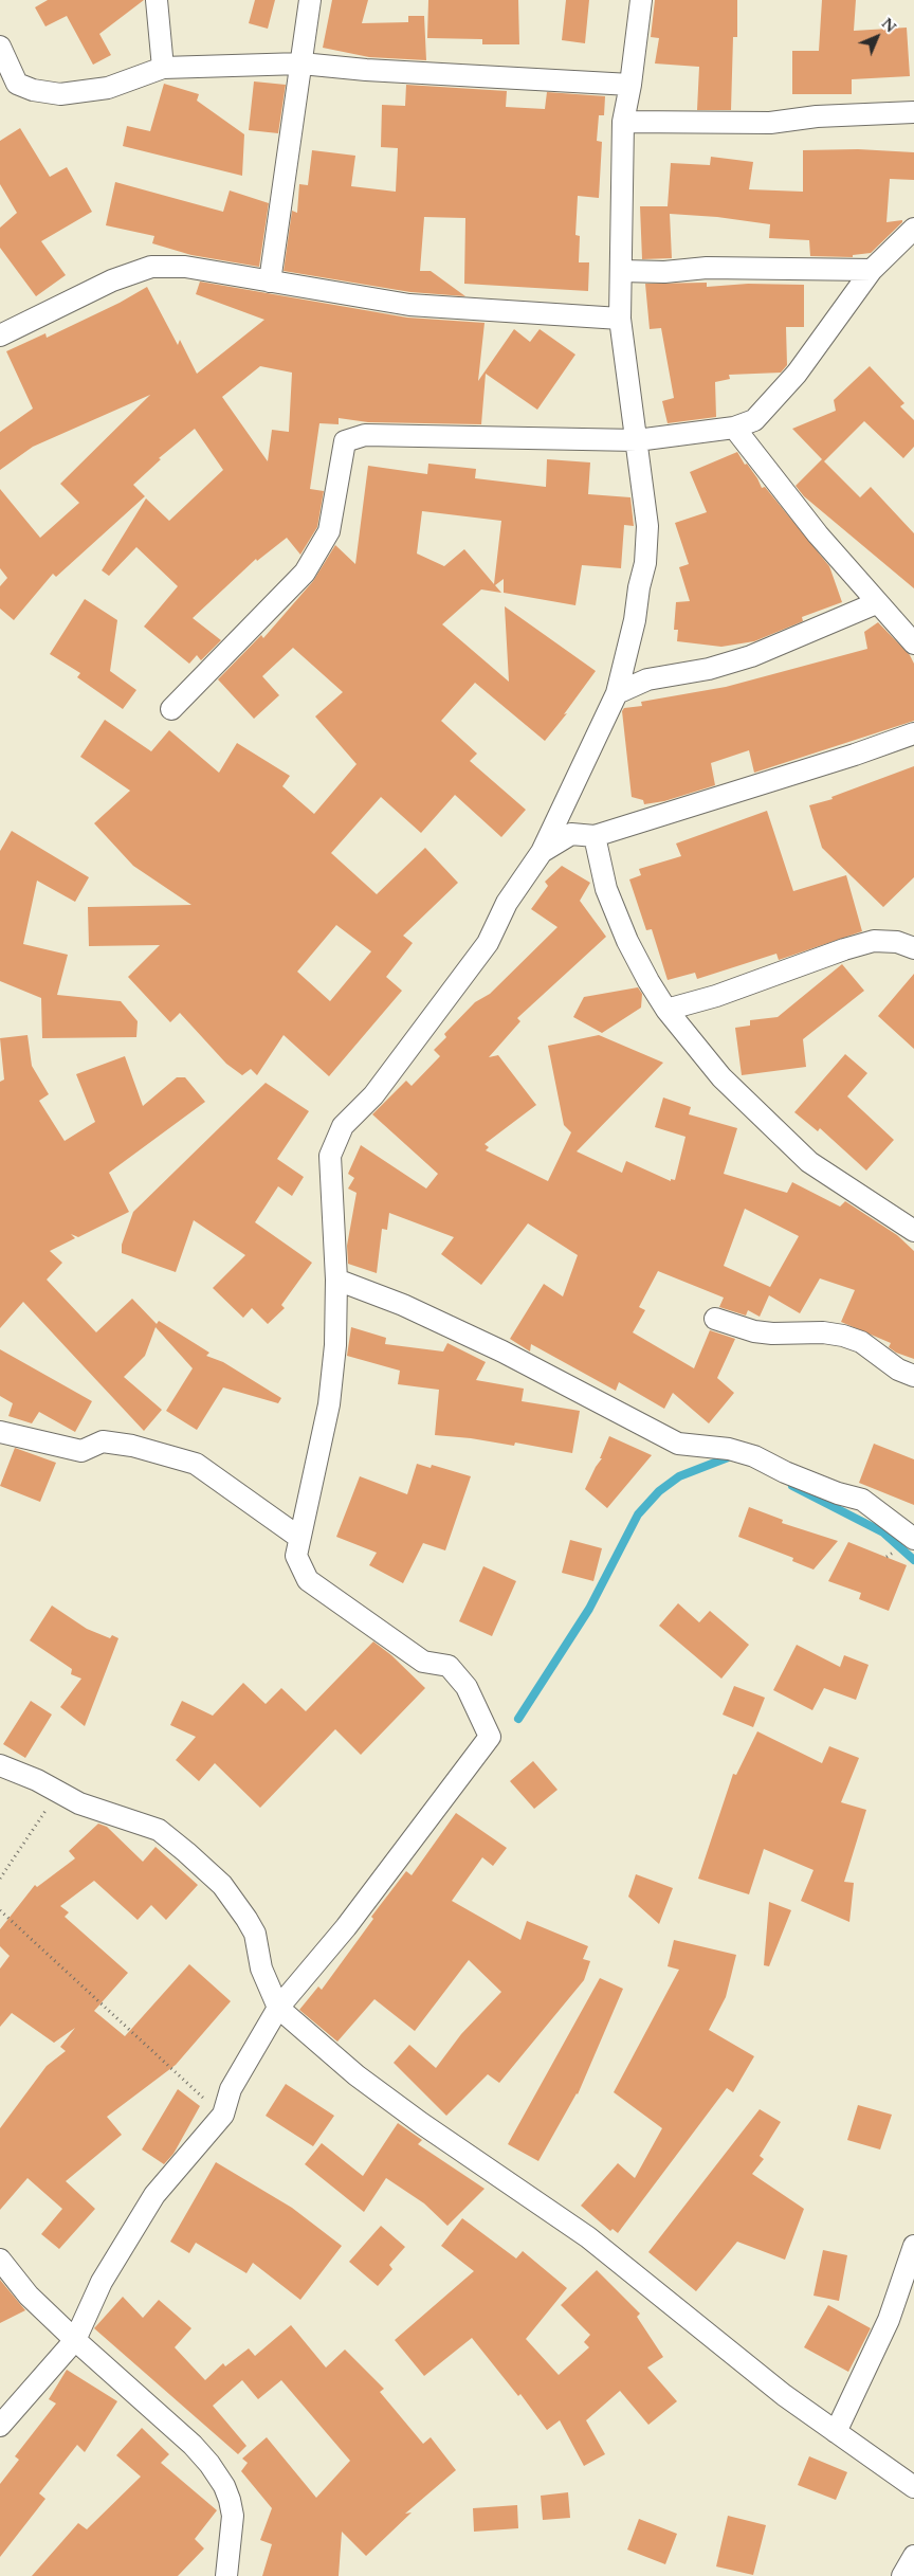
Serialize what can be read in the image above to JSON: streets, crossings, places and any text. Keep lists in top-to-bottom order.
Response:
{
  "north": "top right"
}
